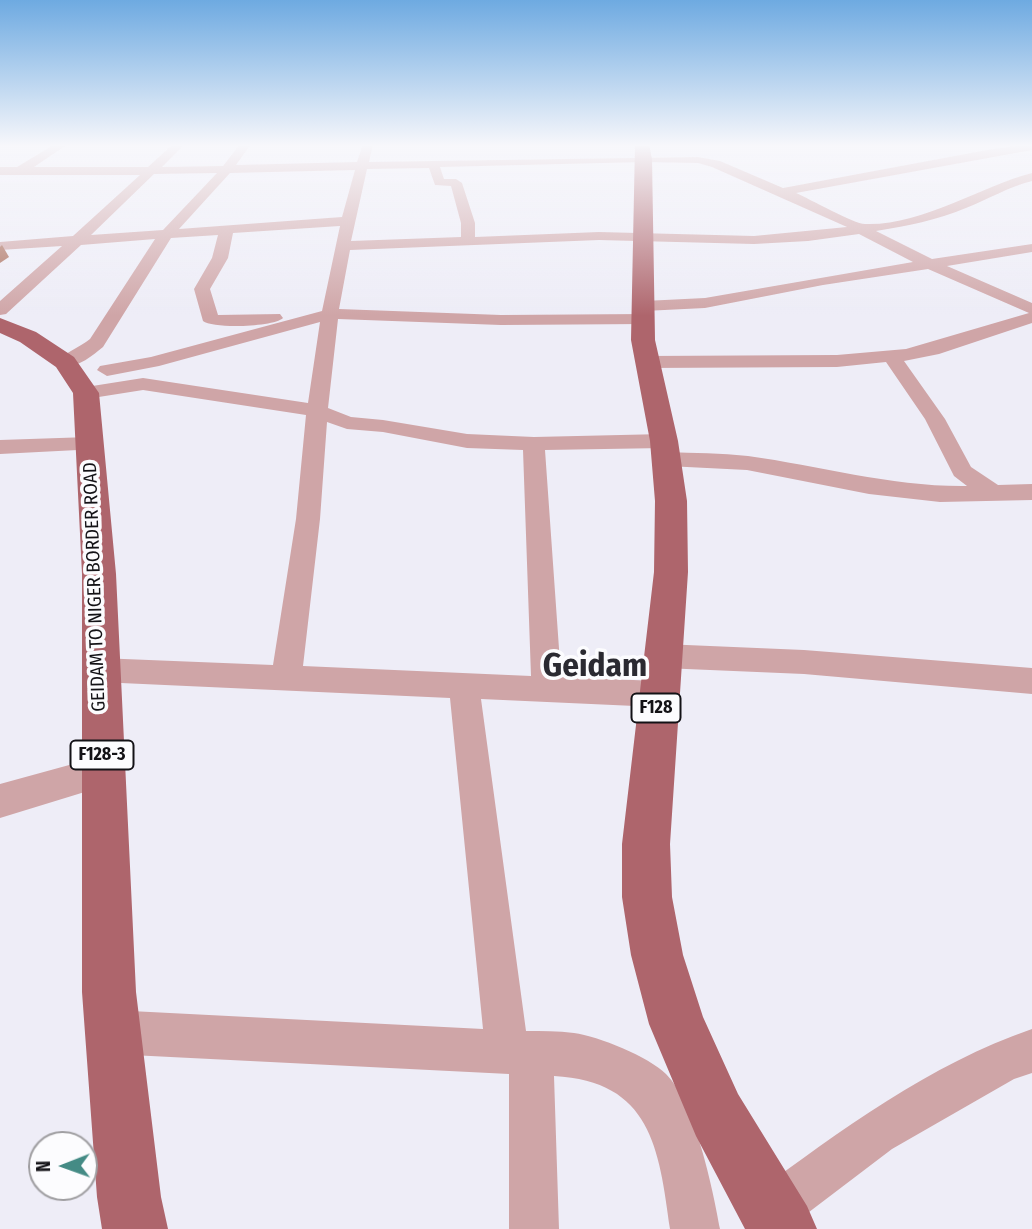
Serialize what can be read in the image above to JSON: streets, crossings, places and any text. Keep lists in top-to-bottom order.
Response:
{
  "streets": {
    "main road": ["GEIDAM TO NIGER BORDER ROAD", "F128", "F128-3"]
  },
  "districts": ["Geidam"],
  "north": "left"
}
